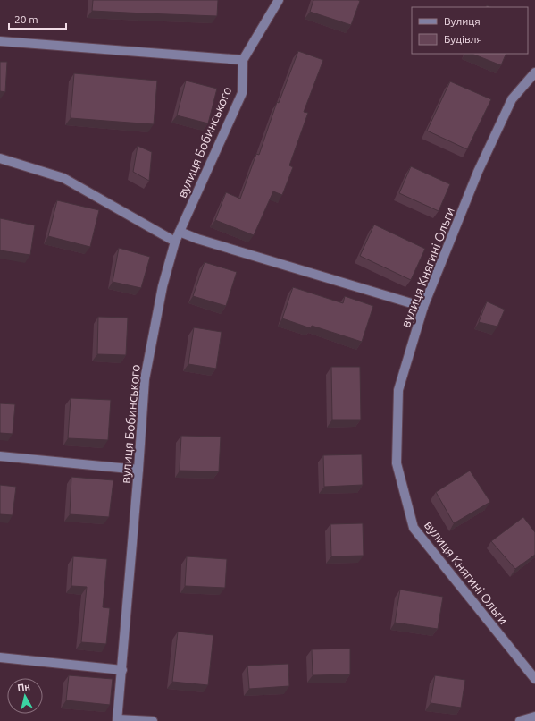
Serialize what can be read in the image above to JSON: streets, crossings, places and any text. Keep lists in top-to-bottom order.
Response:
{
  "streets": {
    "street": ["вулиця Бобинського", "вулиця Княгині Ольги"]
  },
  "legend": ["Вулиця", "Будівля"],
  "scale_bar": "20 m",
  "north": "top"
}
